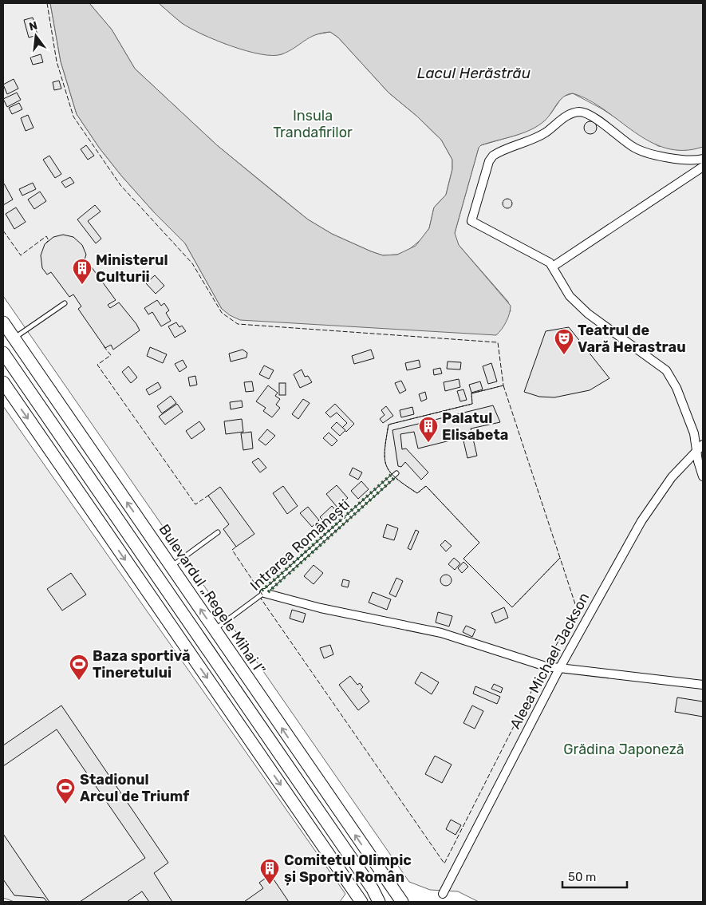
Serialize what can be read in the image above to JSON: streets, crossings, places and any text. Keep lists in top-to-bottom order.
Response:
{
  "streets": {
    "main road": ["Bulevardul „Regele Mihai I”"],
    "street": ["Aleea Michael Jackson"],
    "lane": ["Intrarea Românești"]
  },
  "crossings": [
    ["Intrarea Românești", "Bulevardul „Regele Mihai I”"]
  ],
  "water": ["Lacul Herăstrău"],
  "parks": ["Insula Trandafirilor", "Grădina Japoneză"],
  "places": {
    "building": ["Ministerul Culturii", "Palatul Elisabeta", "Comitetul Olimpic și Sportiv Român"],
    "theatre": ["Teatrul de Vară Herastrau"],
    "sports": ["Baza sportivă Tineretului", "Stadionul Arcul de Triumf"]
  },
  "scale_bar": "50 m",
  "north": "top"
}
